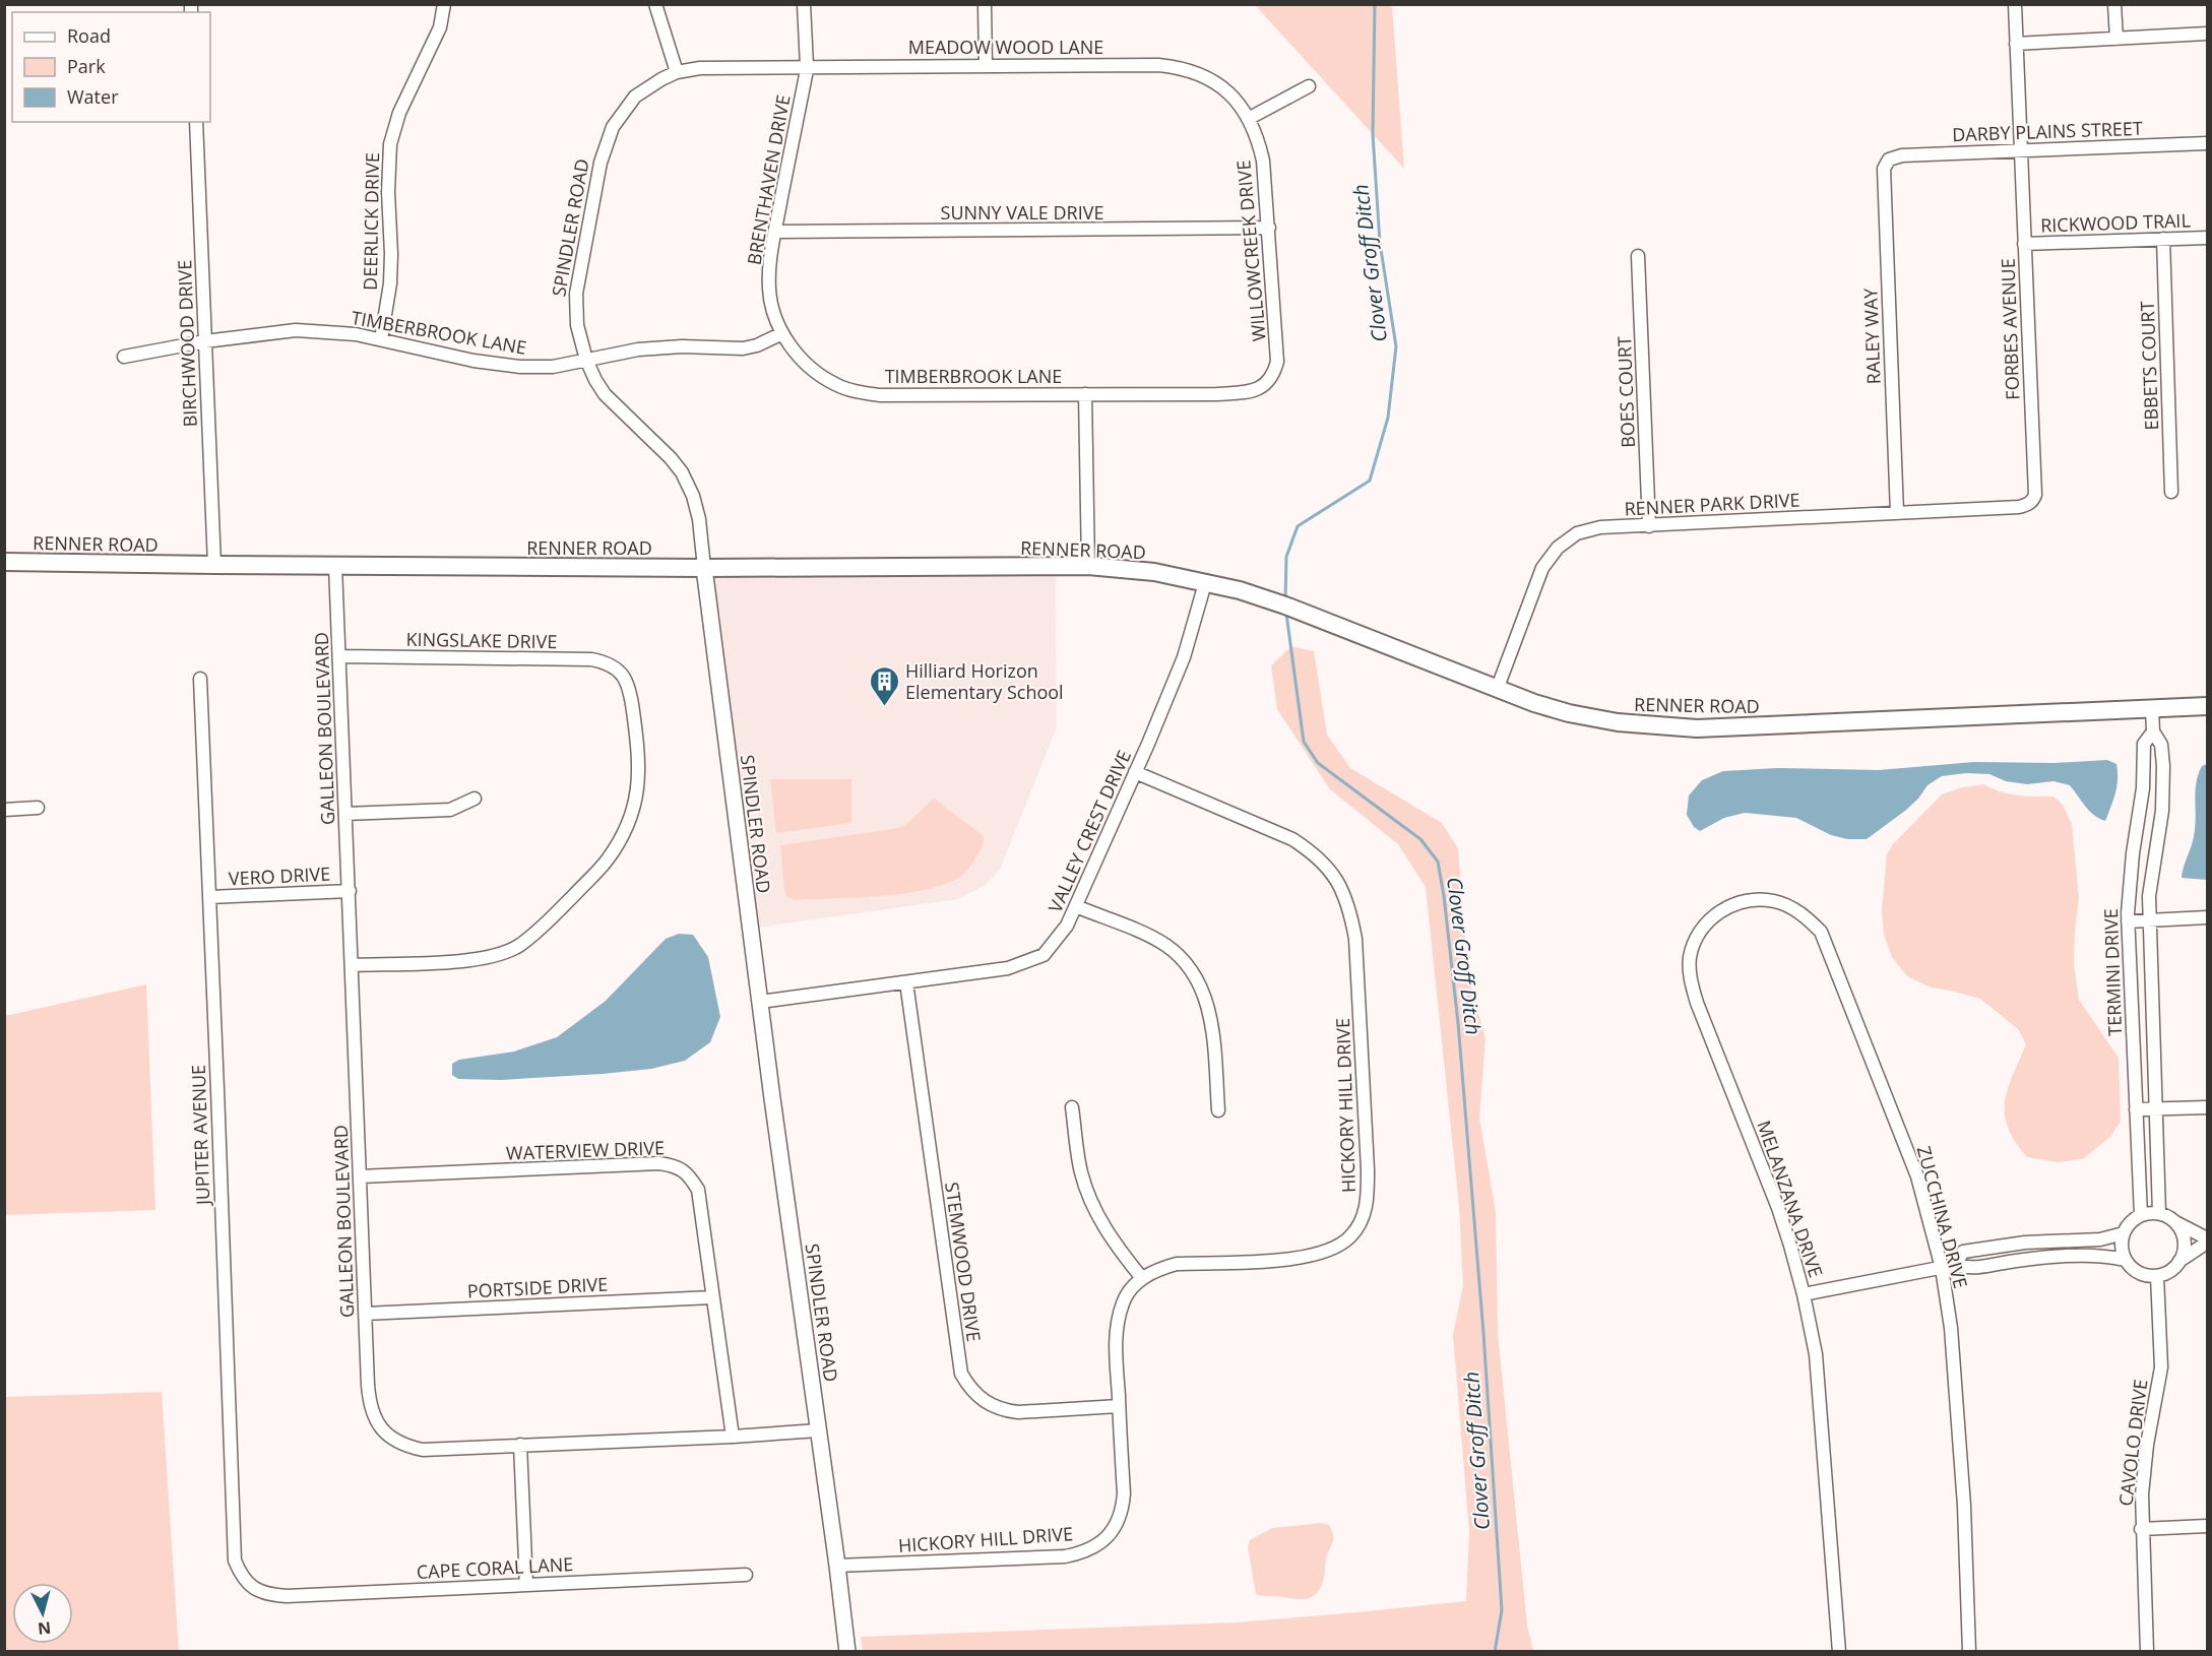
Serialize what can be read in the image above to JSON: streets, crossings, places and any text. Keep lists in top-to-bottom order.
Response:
{
  "streets": {
    "main road": ["RENNER ROAD"],
    "street": [
      "MEADOW WOOD LANE",
      "DARBY PLAINS STREET",
      "BRENTHAVEN DRIVE",
      "SUNNY VALE DRIVE",
      "DEERLICK DRIVE",
      "RICKWOOD TRAIL",
      "SPINDLER ROAD",
      "WILLOWCREEK DRIVE",
      "FORBES AVENUE",
      "TIMBERBROOK LANE",
      "RALEY WAY",
      "BIRCHWOOD DRIVE",
      "EBBETS COURT",
      "BOES COURT",
      "RENNER PARK DRIVE",
      "KINGSLAKE DRIVE",
      "GALLEON BOULEVARD",
      "VALLEY CREST DRIVE",
      "VERO DRIVE",
      "TERMINI DRIVE",
      "HICKORY HILL DRIVE",
      "JUPITER AVENUE",
      "WATERVIEW DRIVE",
      "MELANZANA DRIVE",
      "ZUCCHINA DRIVE",
      "STEMWOOD DRIVE",
      "PORTSIDE DRIVE",
      "CAVOLO DRIVE",
      "CAPE CORAL LANE"
    ]
  },
  "crossings": [
    ["MEADOW WOOD LANE", "BRENTHAVEN DRIVE"],
    ["MEADOW WOOD LANE", "SPINDLER ROAD"],
    ["MEADOW WOOD LANE", "WILLOWCREEK DRIVE"],
    ["DARBY PLAINS STREET", "FORBES AVENUE"],
    ["DARBY PLAINS STREET", "RALEY WAY"],
    ["BRENTHAVEN DRIVE", "SUNNY VALE DRIVE"],
    ["BRENTHAVEN DRIVE", "TIMBERBROOK LANE"],
    ["SUNNY VALE DRIVE", "WILLOWCREEK DRIVE"],
    ["DEERLICK DRIVE", "TIMBERBROOK LANE"],
    ["RICKWOOD TRAIL", "FORBES AVENUE"],
    ["RICKWOOD TRAIL", "EBBETS COURT"],
    ["SPINDLER ROAD", "TIMBERBROOK LANE"],
    ["SPINDLER ROAD", "RENNER ROAD"],
    ["SPINDLER ROAD", "GALLEON BOULEVARD"],
    ["SPINDLER ROAD", "VALLEY CREST DRIVE"],
    ["SPINDLER ROAD", "HICKORY HILL DRIVE"],
    ["WILLOWCREEK DRIVE", "TIMBERBROOK LANE"],
    ["FORBES AVENUE", "RENNER PARK DRIVE"],
    ["TIMBERBROOK LANE", "BIRCHWOOD DRIVE"],
    ["RALEY WAY", "RENNER PARK DRIVE"],
    ["BIRCHWOOD DRIVE", "RENNER ROAD"],
    ["BOES COURT", "RENNER PARK DRIVE"],
    ["RENNER PARK DRIVE", "RENNER ROAD"],
    ["RENNER ROAD", "GALLEON BOULEVARD"],
    ["RENNER ROAD", "VALLEY CREST DRIVE"],
    ["RENNER ROAD", "TERMINI DRIVE"],
    ["KINGSLAKE DRIVE", "GALLEON BOULEVARD"],
    ["GALLEON BOULEVARD", "VERO DRIVE"],
    ["GALLEON BOULEVARD", "WATERVIEW DRIVE"],
    ["GALLEON BOULEVARD", "PORTSIDE DRIVE"],
    ["VALLEY CREST DRIVE", "HICKORY HILL DRIVE"],
    ["VALLEY CREST DRIVE", "STEMWOOD DRIVE"],
    ["VERO DRIVE", "JUPITER AVENUE"],
    ["TERMINI DRIVE", "CAVOLO DRIVE"],
    ["HICKORY HILL DRIVE", "STEMWOOD DRIVE"],
    ["JUPITER AVENUE", "CAPE CORAL LANE"],
    ["WATERVIEW DRIVE", "PORTSIDE DRIVE"],
    ["MELANZANA DRIVE", "ZUCCHINA DRIVE"]
  ],
  "water": ["Clover Groff Ditch"],
  "places": {
    "building": ["Hilliard Horizon Elementary School"]
  },
  "legend": ["Road", "Park", "Water"],
  "north": "bottom"
}
